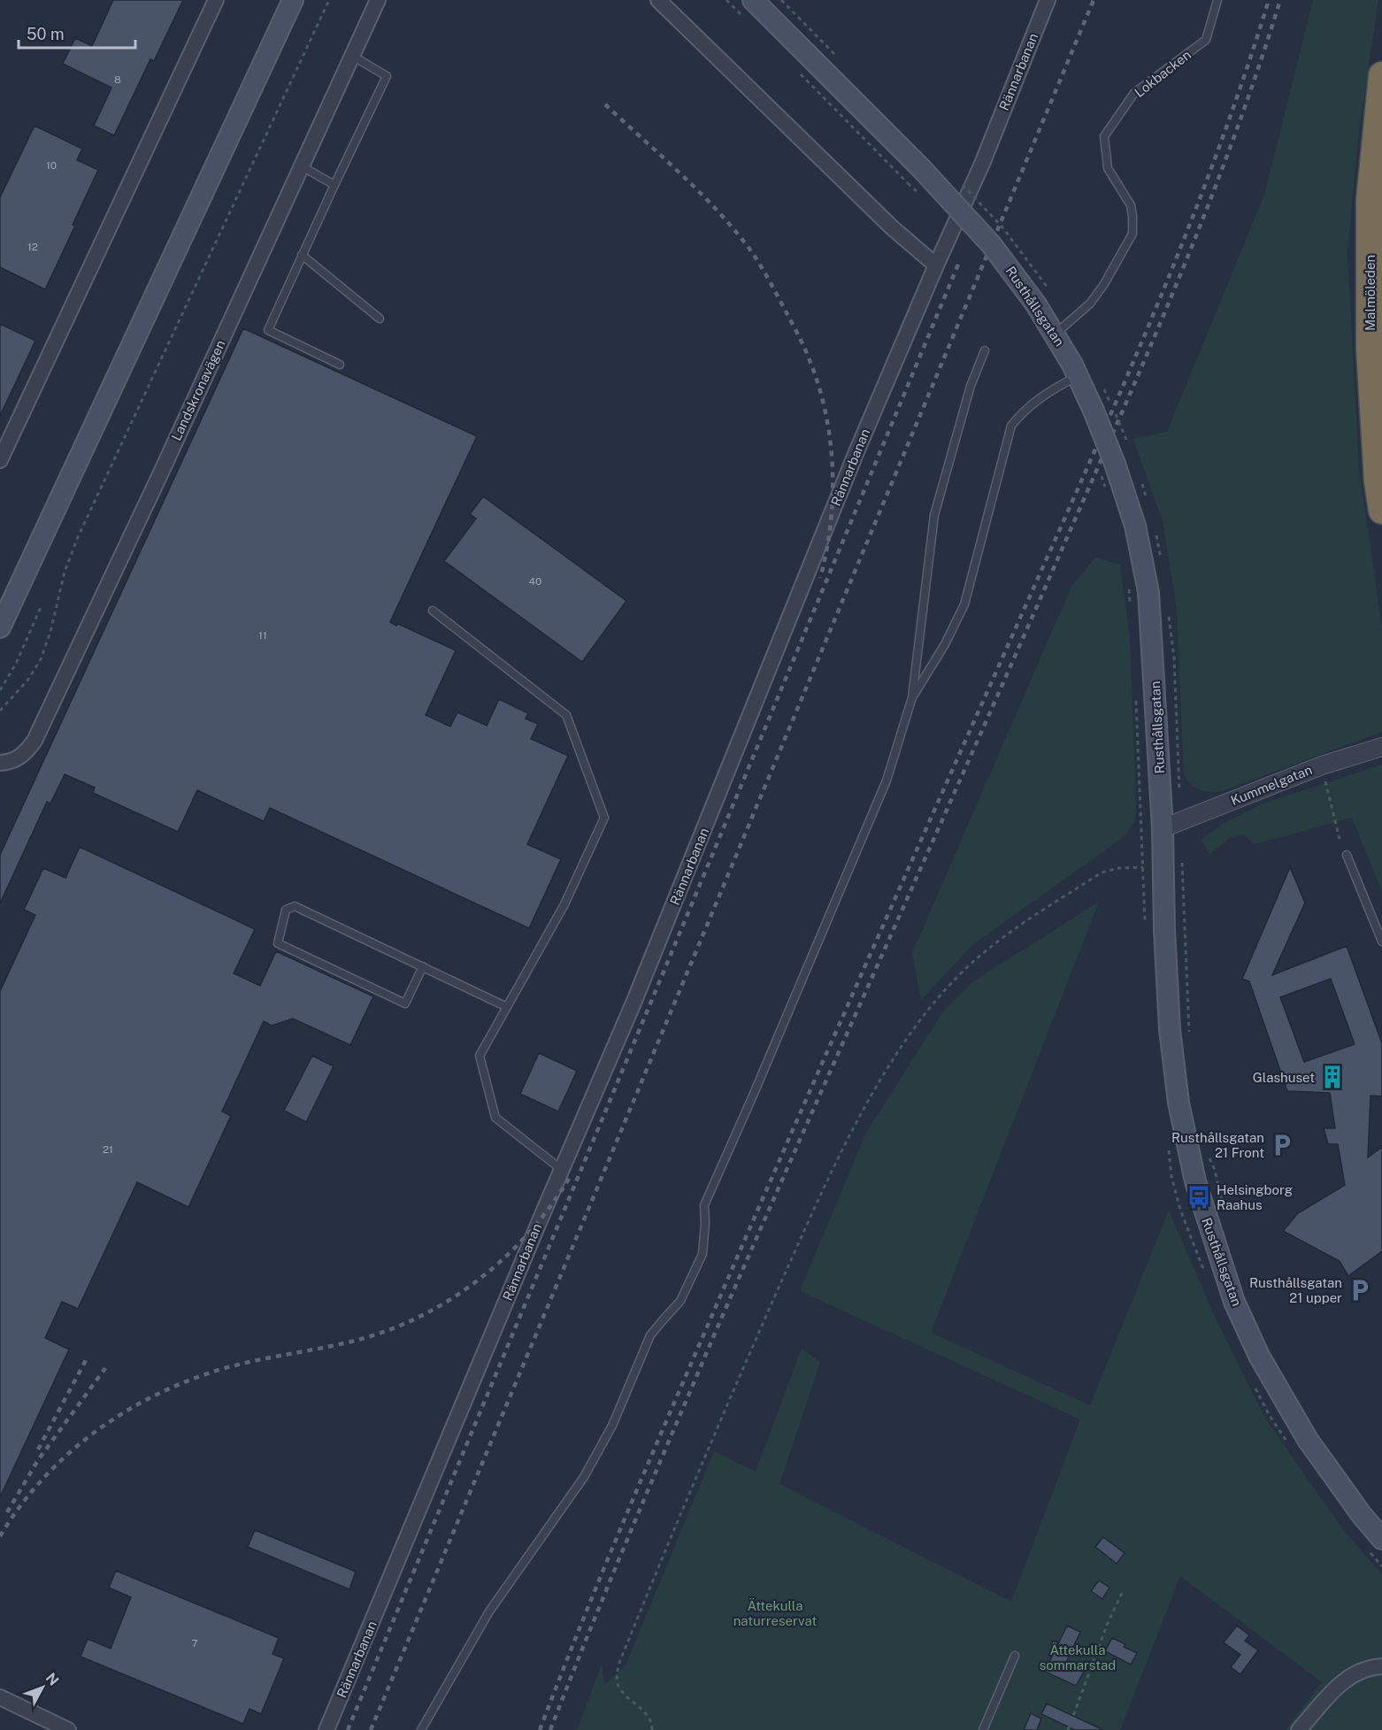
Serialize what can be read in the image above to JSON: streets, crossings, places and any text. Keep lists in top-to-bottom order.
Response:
{
  "streets": {
    "highway": ["Malmöleden"],
    "main road": ["Rusthållsgatan"],
    "street": ["Rännarbanan", "Landskronavägen", "Kummelgatan"],
    "lane": ["Lokbacken"]
  },
  "crossings": [
    ["Lokbacken", "Rusthållsgatan"],
    ["Rusthållsgatan", "Kummelgatan"]
  ],
  "parks": ["Ättekulla naturreservat", "Ättekulla sommarstad"],
  "places": {
    "building": ["Glashuset"],
    "parking": ["Rusthållsgatan 21 Front", "Rusthållsgatan 21 upper"],
    "bus stop": ["Helsingborg Raahus"]
  },
  "house_numbers": [
    "8",
    "10",
    "12",
    "40",
    "11",
    "21",
    "7"
  ],
  "scale_bar": "50 m",
  "north": "top right"
}
